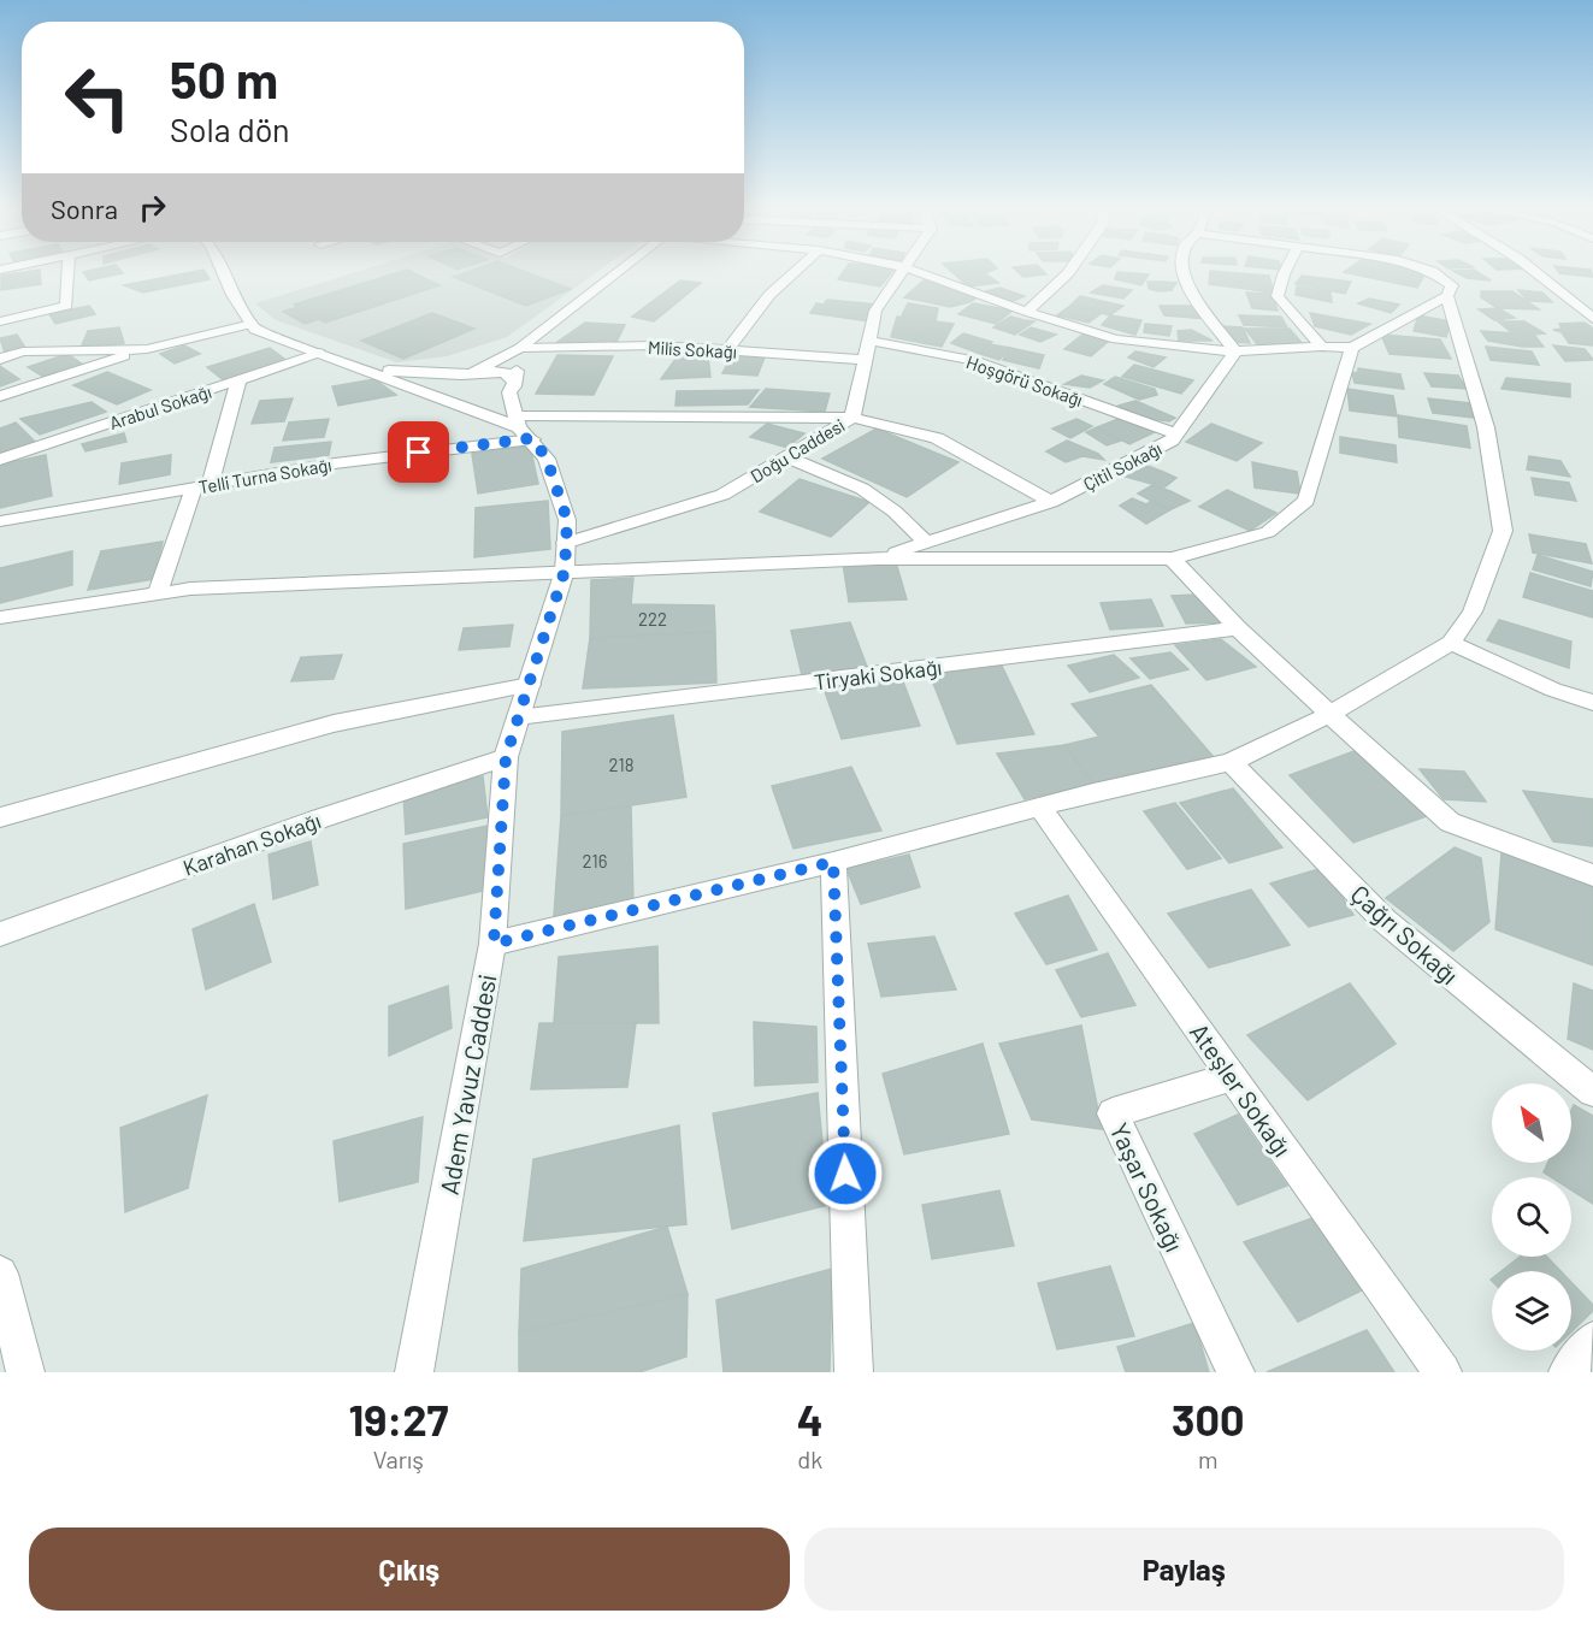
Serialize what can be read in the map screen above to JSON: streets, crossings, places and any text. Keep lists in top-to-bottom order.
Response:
{
  "streets": {
    "street": [
      "Milis Sokağı",
      "Hoşgörü Sokağı",
      "Arabul Sokağı",
      "Doğu Caddesi",
      "Çitil Sokağı",
      "Telli Turna Sokağı",
      "Tiryaki Sokağı",
      "Karahan Sokağı",
      "Çağrı Sokağı",
      "Adem Yavuz Caddesi",
      "Ateşler Sokağı",
      "Yaşar Sokağı"
    ]
  },
  "crossings": [
    ["Milis Sokağı", "Doğu Caddesi"],
    ["Hoşgörü Sokağı", "Doğu Caddesi"],
    ["Hoşgörü Sokağı", "Çitil Sokağı"],
    ["Doğu Caddesi", "Adem Yavuz Caddesi"],
    ["Telli Turna Sokağı", "Adem Yavuz Caddesi"],
    ["Tiryaki Sokağı", "Adem Yavuz Caddesi"],
    ["Karahan Sokağı", "Adem Yavuz Caddesi"],
    ["Ateşler Sokağı", "Yaşar Sokağı"]
  ],
  "house_numbers": ["222", "218", "216"],
  "north": "top left",
  "page": {
    "turn": ["50 m", "Sola dön"],
    "then": "Sonra",
    "eta": [
      "19:27",
      "Varış",
      "4",
      "dk",
      "300",
      "m"
    ],
    "buttons": ["Çıkış", "Paylaş"]
  }
}
